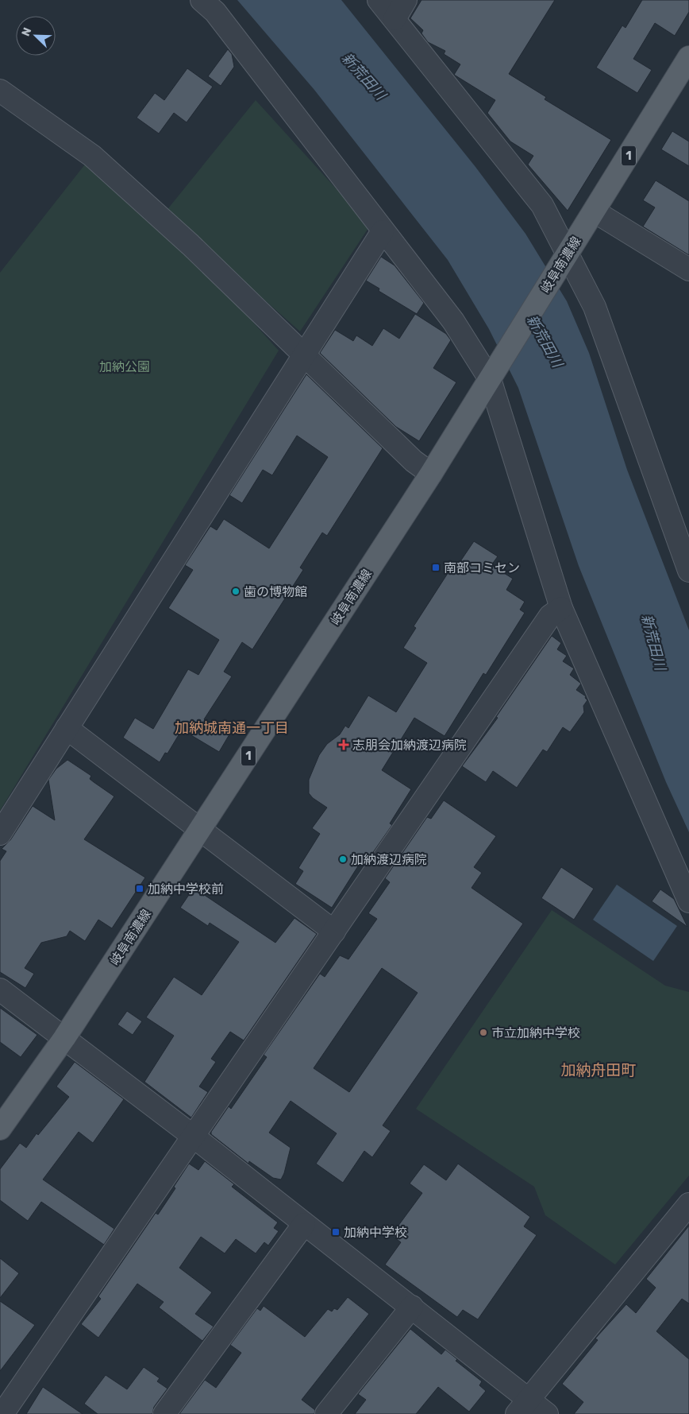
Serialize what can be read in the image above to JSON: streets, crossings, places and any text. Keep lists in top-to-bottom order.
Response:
{
  "streets": {
    "main road": ["1", "岐阜南濃線"]
  },
  "districts": ["加納城南通一丁目", "加納舟田町"],
  "water": ["新荒田川"],
  "parks": ["加納公園"],
  "places": {
    "transit": ["南部コミセン", "加納中学校前", "加納中学校"],
    "other": ["歯の博物館", "加納渡辺病院", "市立加納中学校"],
    "health": ["志朋会加納渡辺病院"]
  },
  "north": "top left"
}
